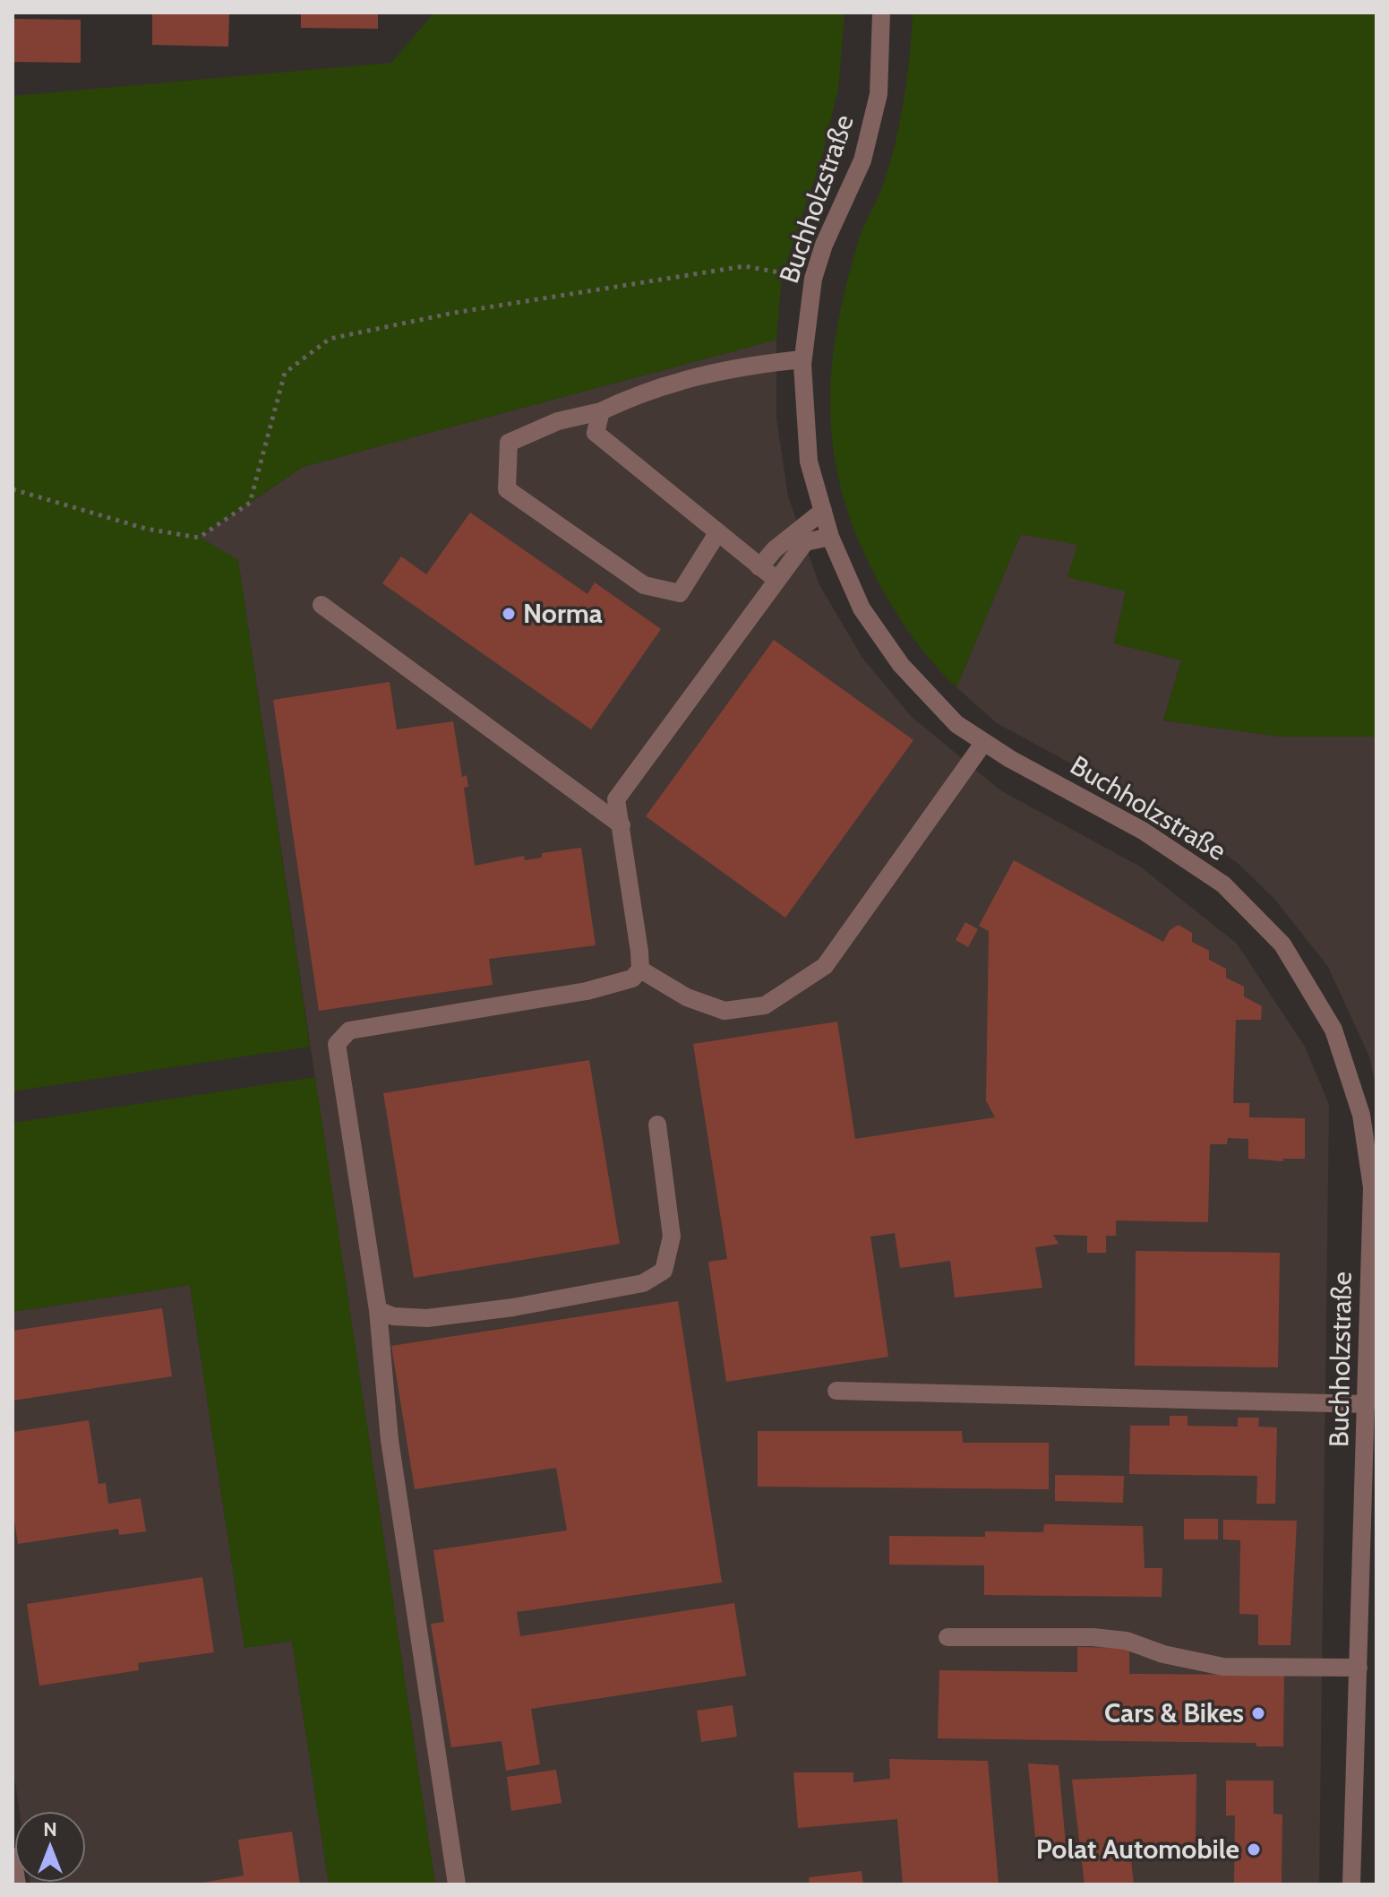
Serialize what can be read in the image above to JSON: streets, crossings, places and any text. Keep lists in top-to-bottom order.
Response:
{
  "streets": {
    "street": ["Buchholzstraße"]
  },
  "places": ["Norma", "Cars & Bikes", "Polat Automobile"],
  "north": "top"
}
